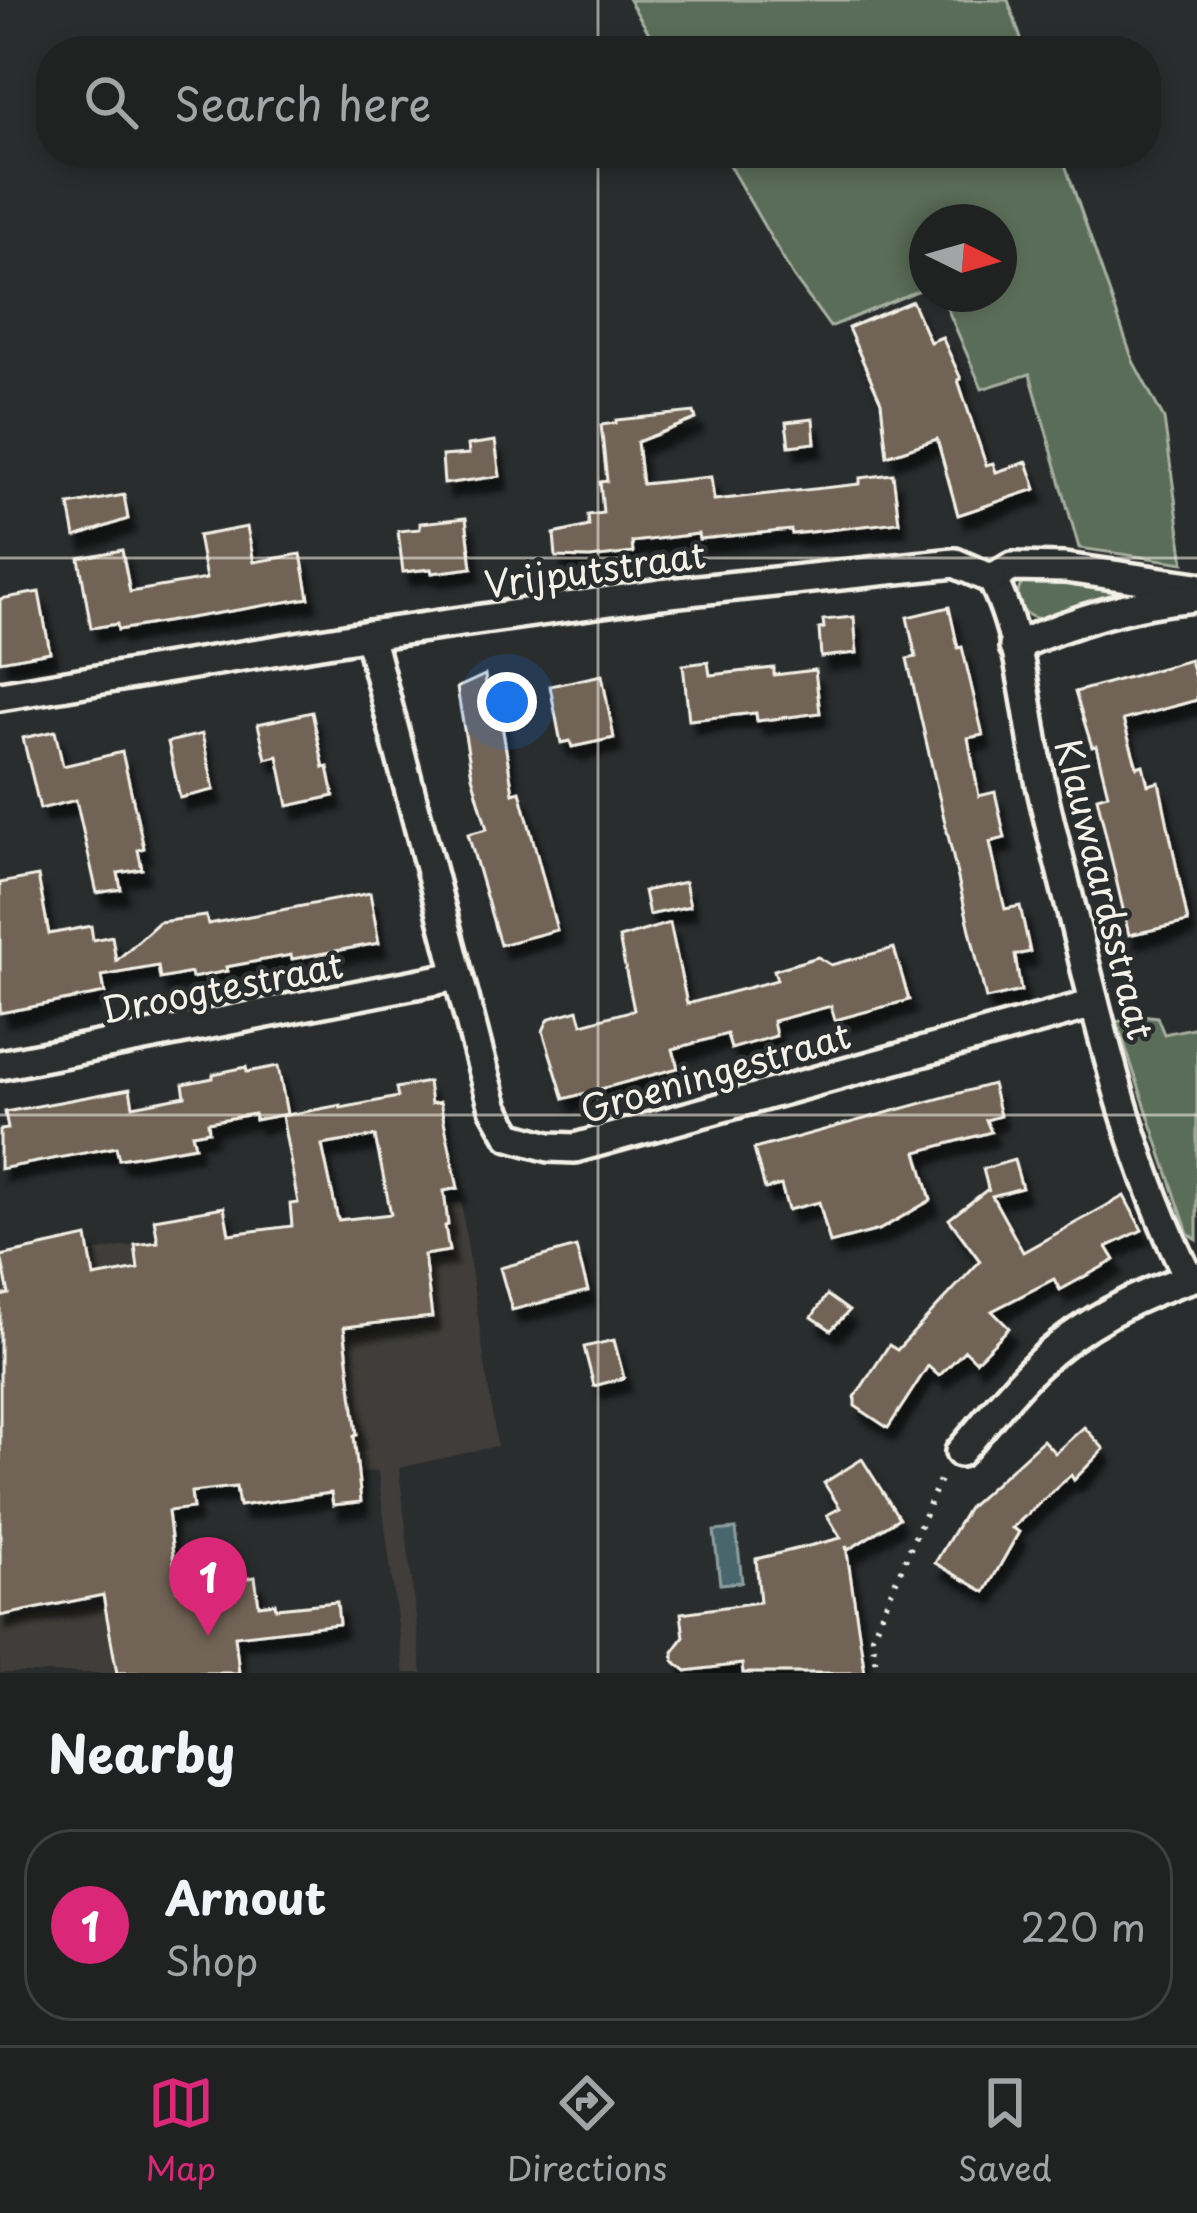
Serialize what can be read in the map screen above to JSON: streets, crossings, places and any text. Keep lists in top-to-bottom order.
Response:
{
  "streets": {
    "street": [
      "Vrijputstraat",
      "Klauwaardsstraat",
      "Droogtestraat",
      "Groeningestraat"
    ]
  },
  "crossings": [
    ["Vrijputstraat", "Klauwaardsstraat"],
    ["Vrijputstraat", "Groeningestraat"],
    ["Klauwaardsstraat", "Groeningestraat"],
    ["Droogtestraat", "Groeningestraat"]
  ],
  "north": "right",
  "page": {
    "search": "Search here",
    "pins": "1",
    "heading": "Nearby",
    "list": [
      {
        "mark": "1",
        "name": "Arnout",
        "note": "Shop",
        "value": "220 m"
      }
    ],
    "nav": ["Map", "Directions", "Saved"]
  }
}
